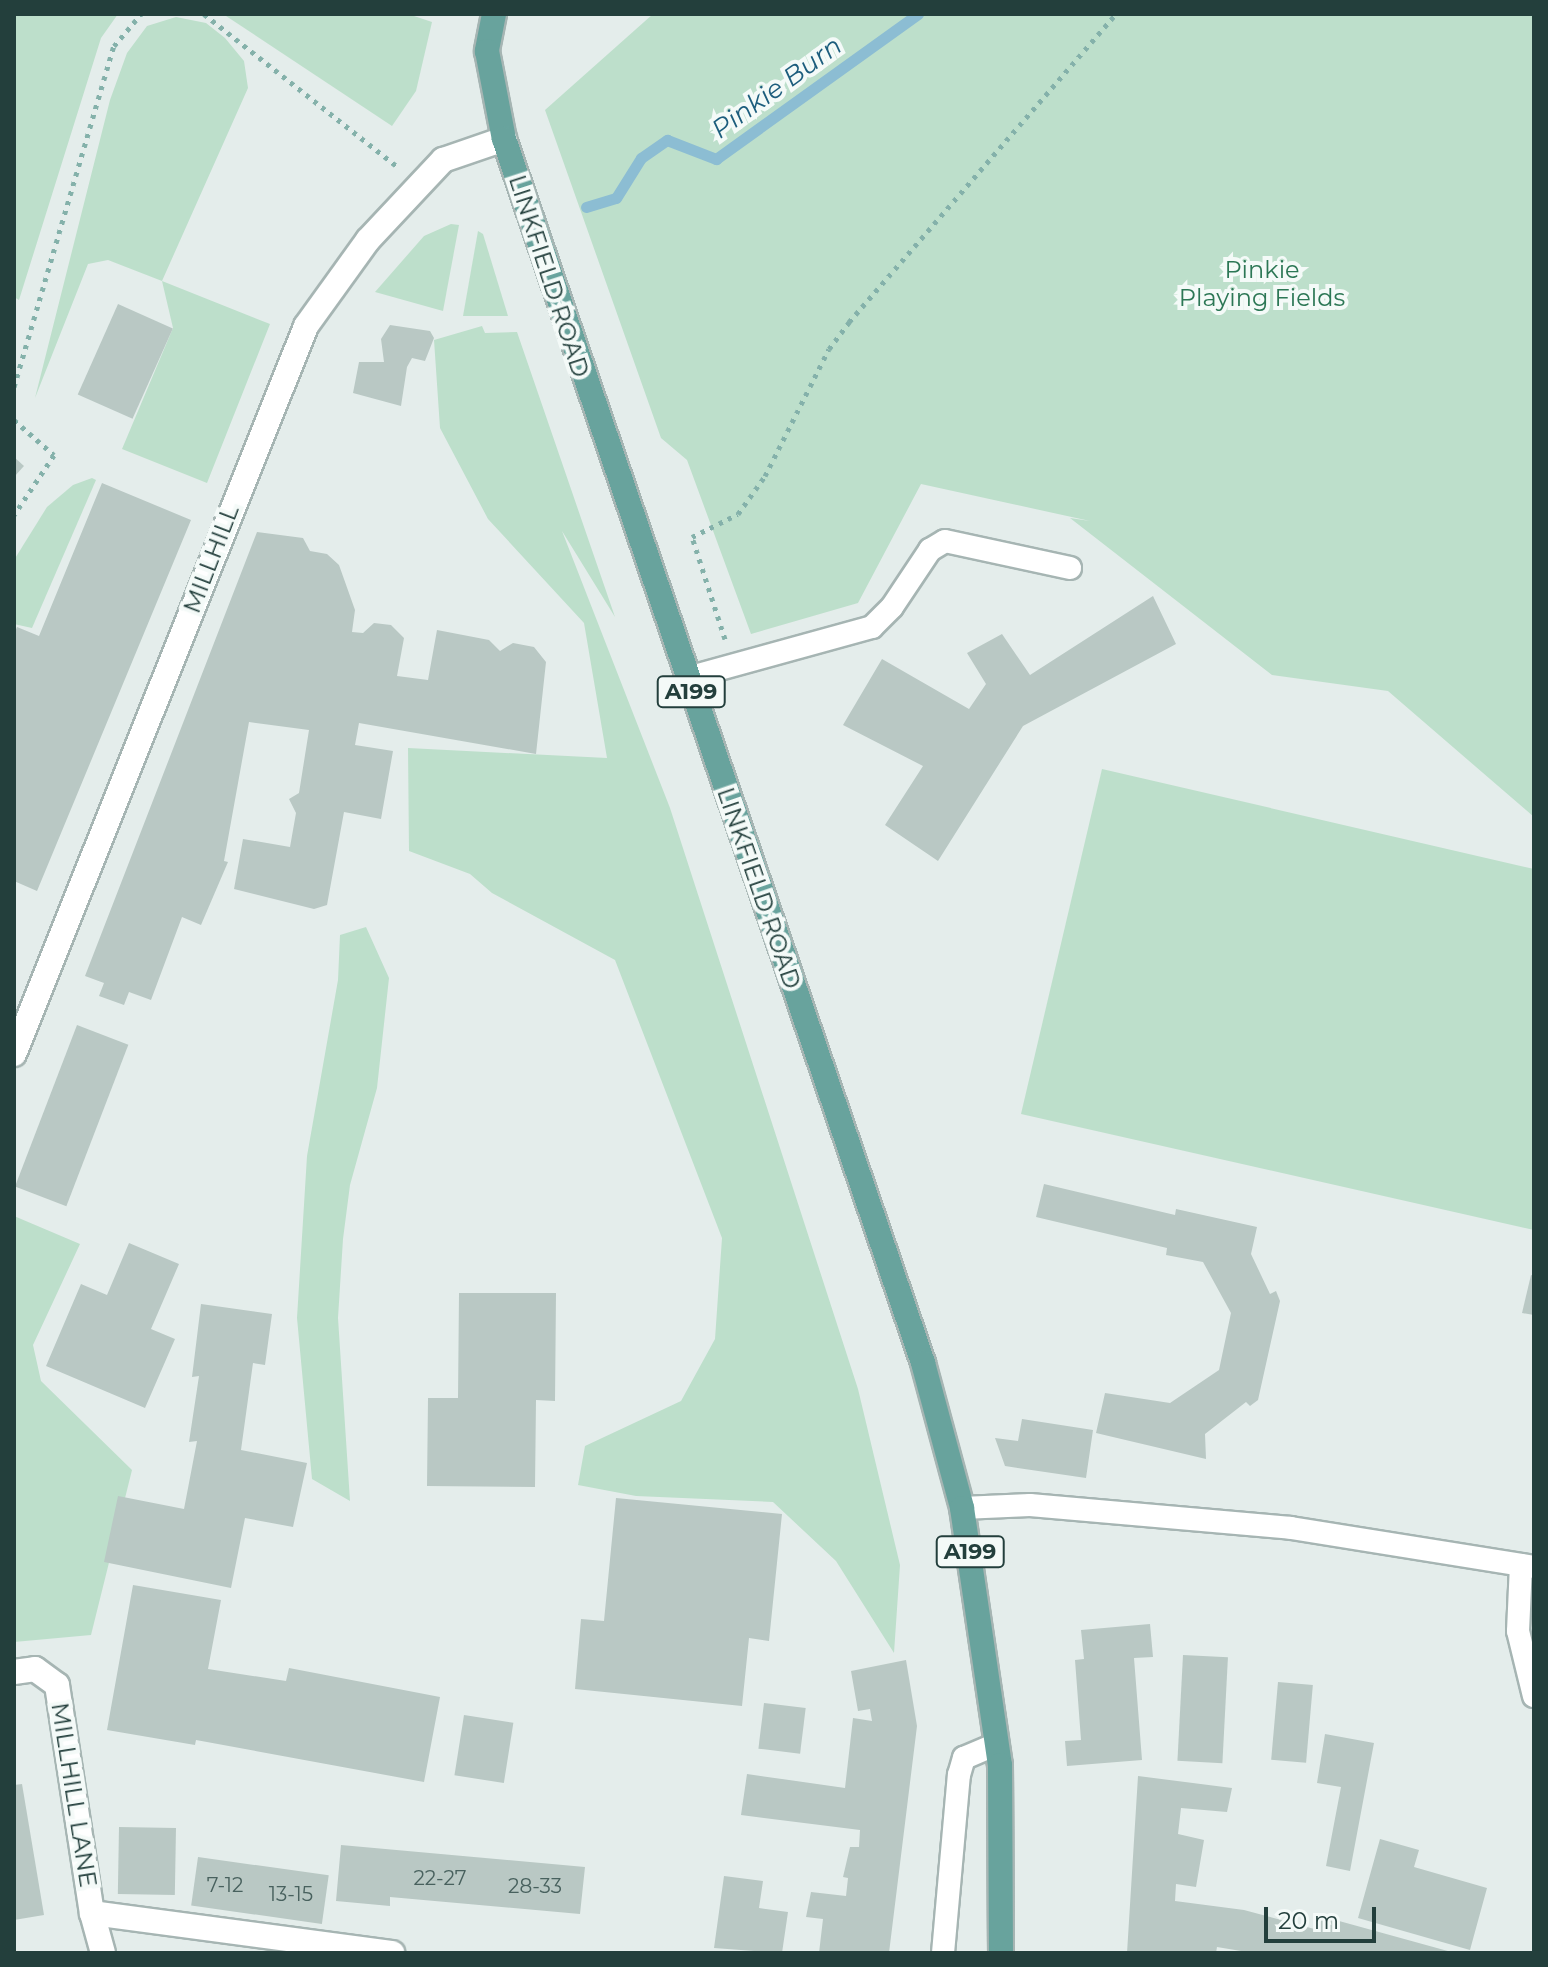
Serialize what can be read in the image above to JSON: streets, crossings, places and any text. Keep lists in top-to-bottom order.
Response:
{
  "streets": {
    "main road": ["LINKFIELD ROAD", "A199"],
    "street": ["MILLHILL", "MILLHILL LANE"]
  },
  "crossings": [
    ["LINKFIELD ROAD", "MILLHILL"]
  ],
  "water": ["Pinkie Burn"],
  "parks": ["Pinkie Playing Fields"],
  "house_numbers": [
    "22-27",
    "7-12",
    "28-33",
    "13-15"
  ],
  "scale_bar": "20 m"
}
